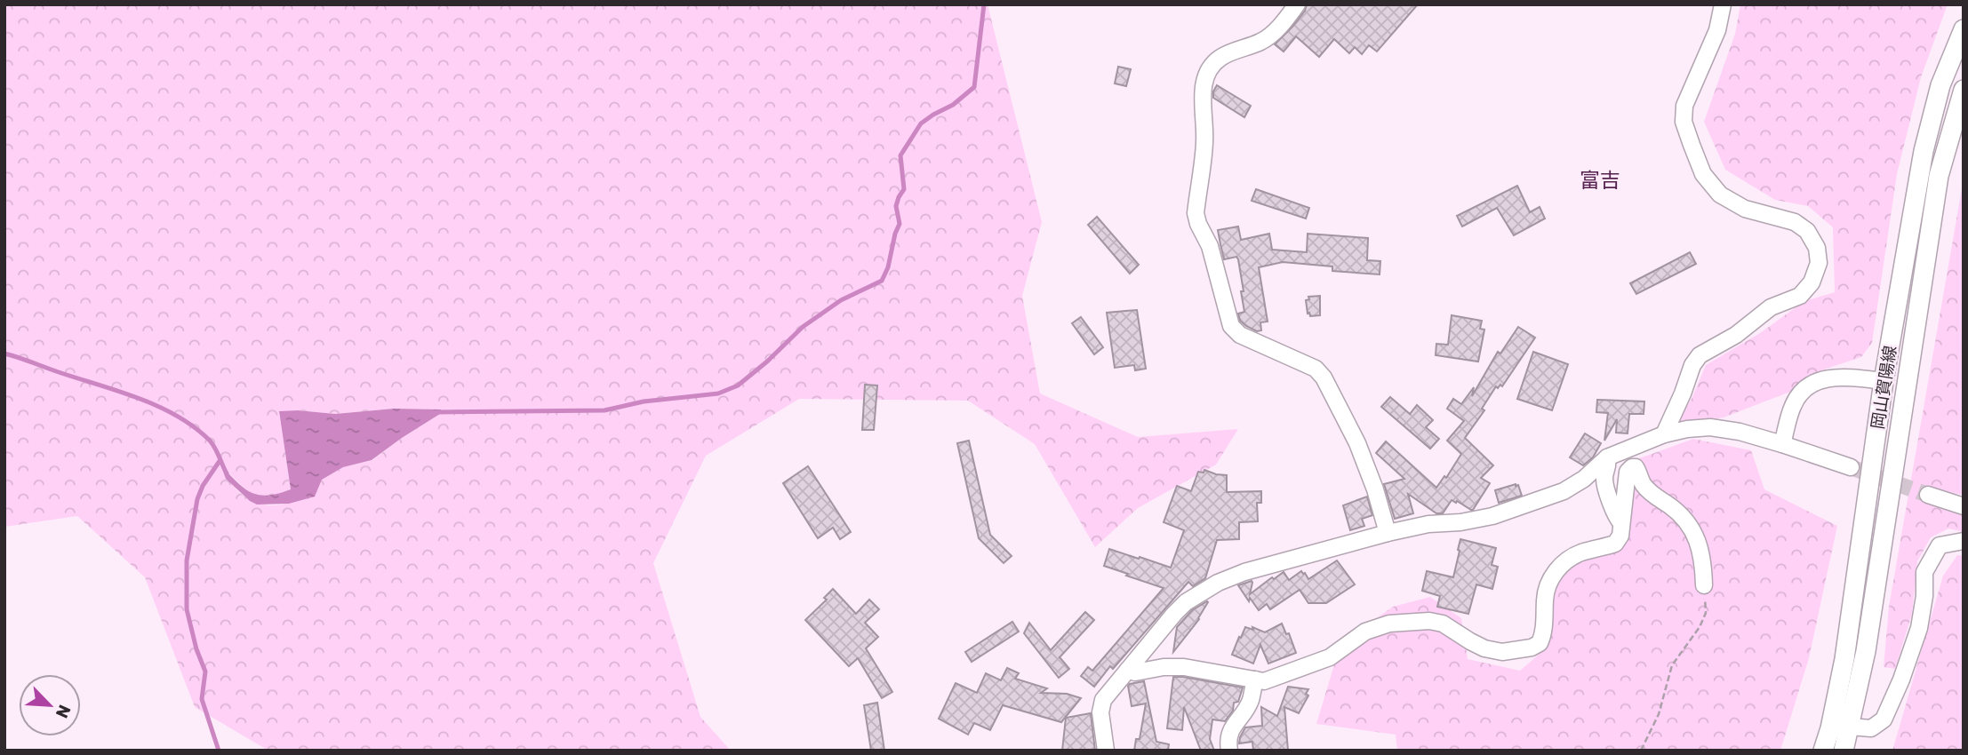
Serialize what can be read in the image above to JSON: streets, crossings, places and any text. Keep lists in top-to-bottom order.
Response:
{
  "streets": {
    "main road": ["岡山賀陽線"]
  },
  "districts": ["富吉"],
  "north": "bottom right"
}
